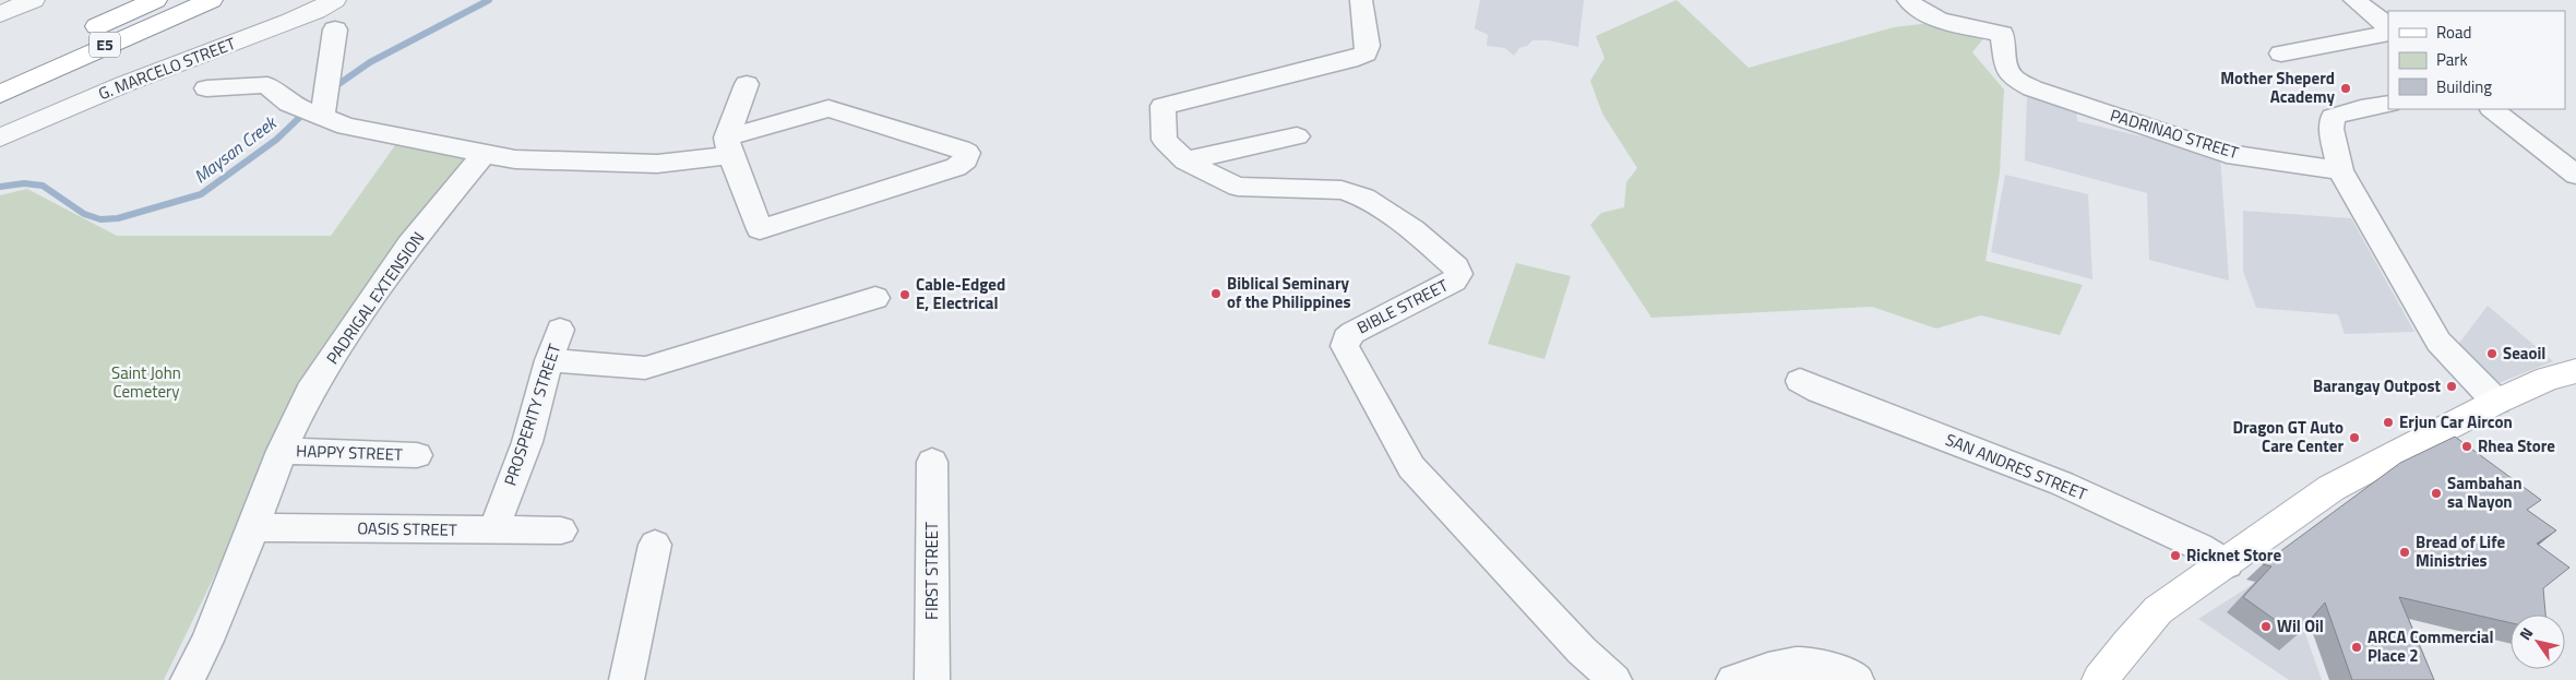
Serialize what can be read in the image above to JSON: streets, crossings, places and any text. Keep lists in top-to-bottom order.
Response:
{
  "streets": {
    "main road": ["E5"],
    "street": [
      "G. MARCELO STREET",
      "PADRINAO STREET",
      "PADRIGAL EXTENSION",
      "BIBLE STREET",
      "PROSPERITY STREET",
      "HAPPY STREET",
      "SAN ANDRES STREET",
      "OASIS STREET",
      "FIRST STREET"
    ]
  },
  "crossings": [
    ["PADRIGAL EXTENSION", "HAPPY STREET"],
    ["PADRIGAL EXTENSION", "OASIS STREET"],
    ["PROSPERITY STREET", "OASIS STREET"]
  ],
  "water": ["Maysan Creek"],
  "parks": ["Saint John Cemetery"],
  "places": [
    "Mother Sheperd Academy",
    "Biblical Seminary of the Philippines",
    "Cable-Edged E, Electrical",
    "Seaoil",
    "Barangay Outpost",
    "Erjun Car Aircon",
    "Dragon GT Auto Care Center",
    "Rhea Store",
    "Sambahan sa Nayon",
    "Bread of Life Ministries",
    "Ricknet Store",
    "Wil Oil",
    "ARCA Commercial Place 2"
  ],
  "legend": ["Road", "Park", "Building"],
  "north": "top left"
}
